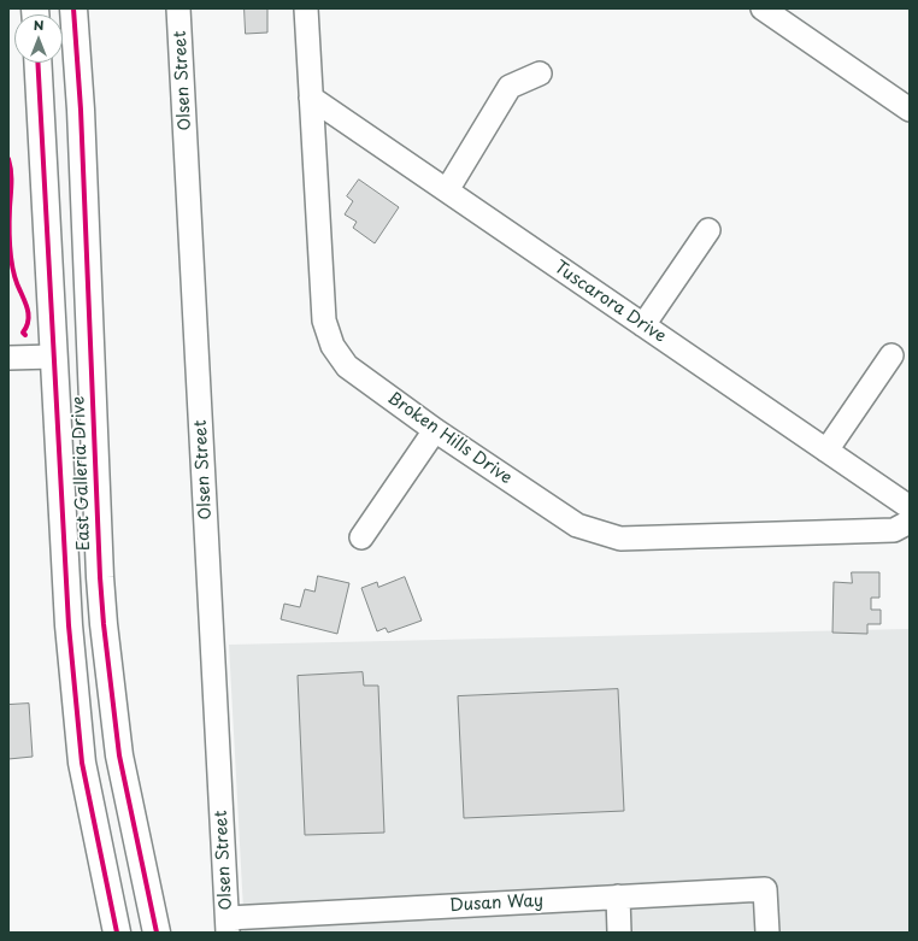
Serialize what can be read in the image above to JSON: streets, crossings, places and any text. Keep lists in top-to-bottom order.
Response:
{
  "streets": {
    "main road": ["East Galleria Drive"],
    "street": [
      "Olsen Street",
      "Tuscarora Drive",
      "Broken Hills Drive",
      "Dusan Way"
    ]
  },
  "crossings": [
    ["Olsen Street", "Dusan Way"],
    ["Tuscarora Drive", "Broken Hills Drive"]
  ],
  "north": "top"
}
